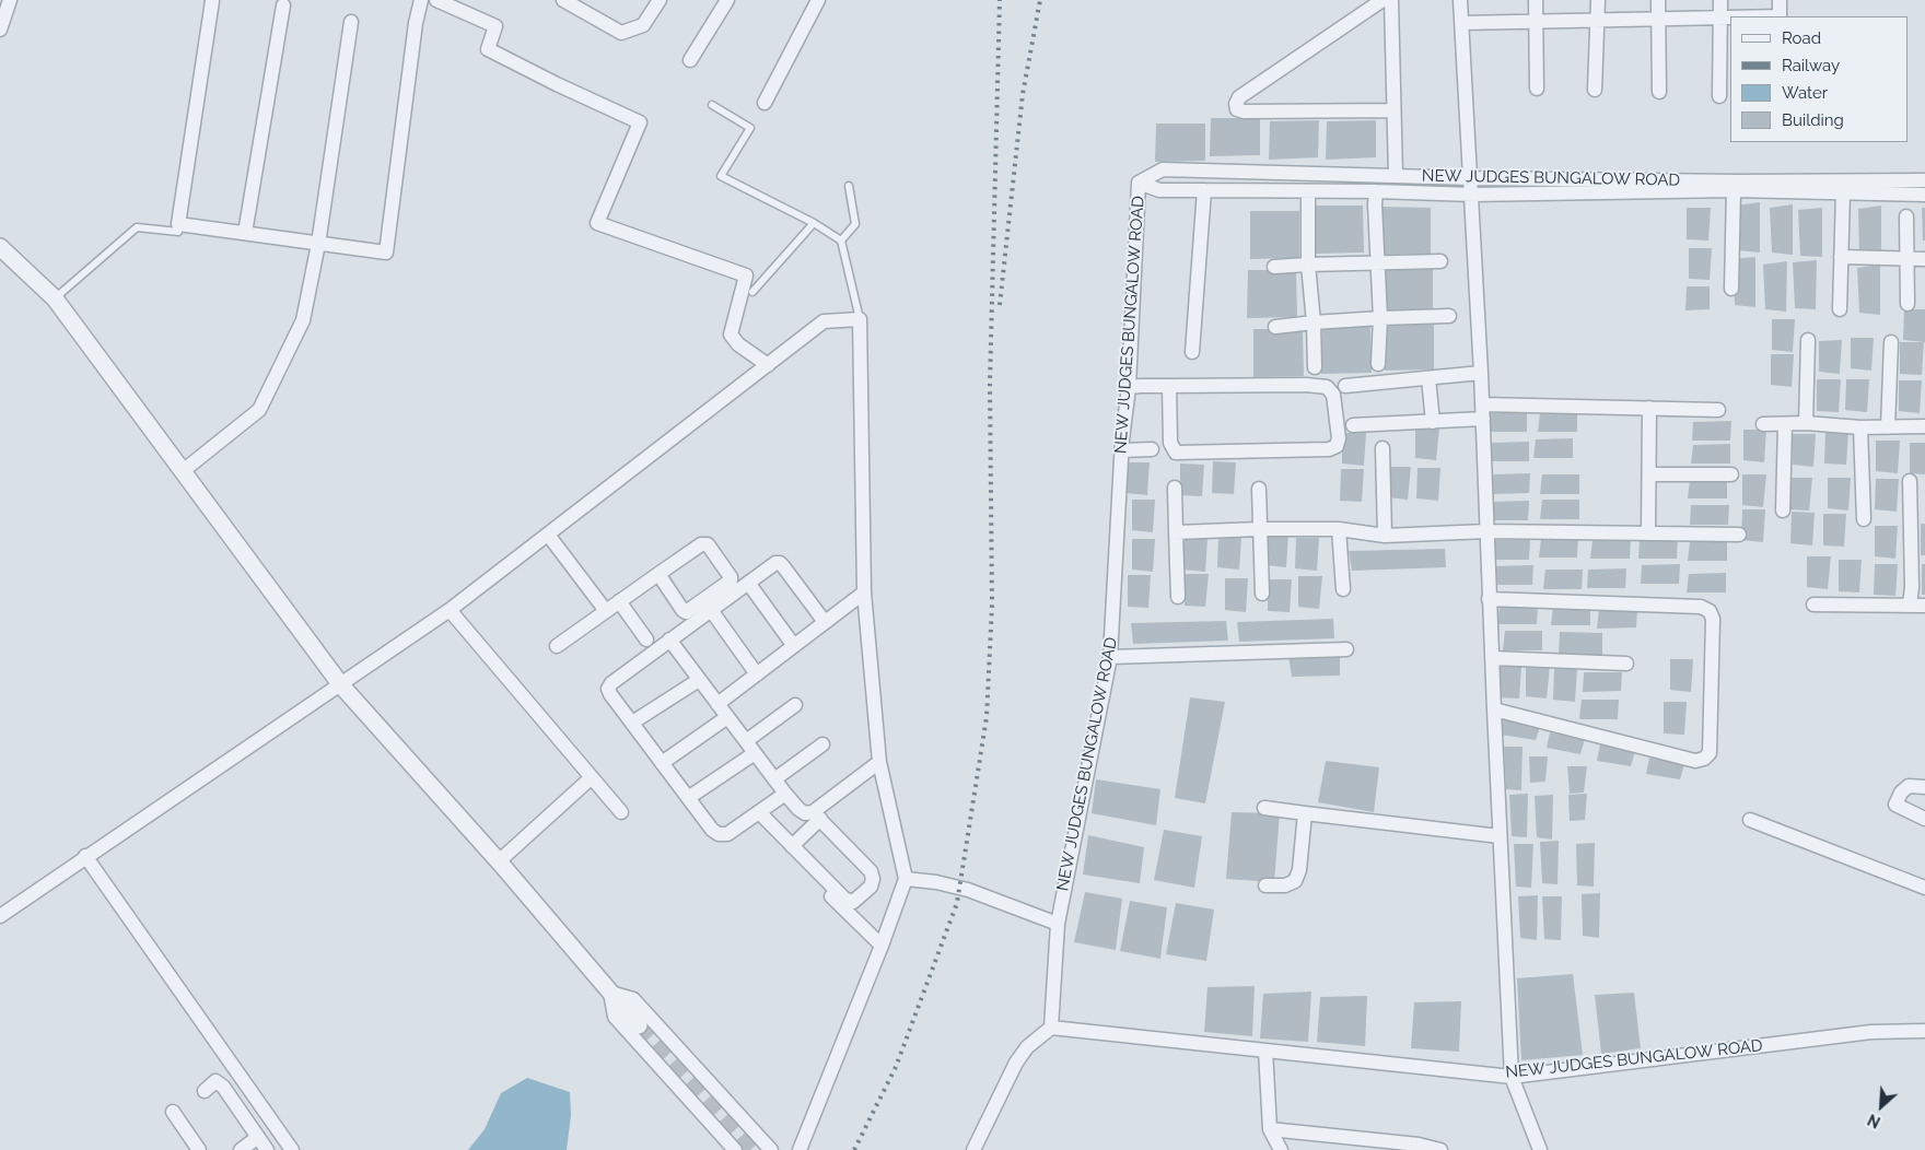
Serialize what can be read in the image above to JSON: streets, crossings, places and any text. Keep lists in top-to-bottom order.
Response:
{
  "streets": {
    "street": ["NEW JUDGES BUNGALOW ROAD"]
  },
  "legend": [
    "Road",
    "Railway",
    "Water",
    "Building"
  ],
  "north": "bottom left"
}
